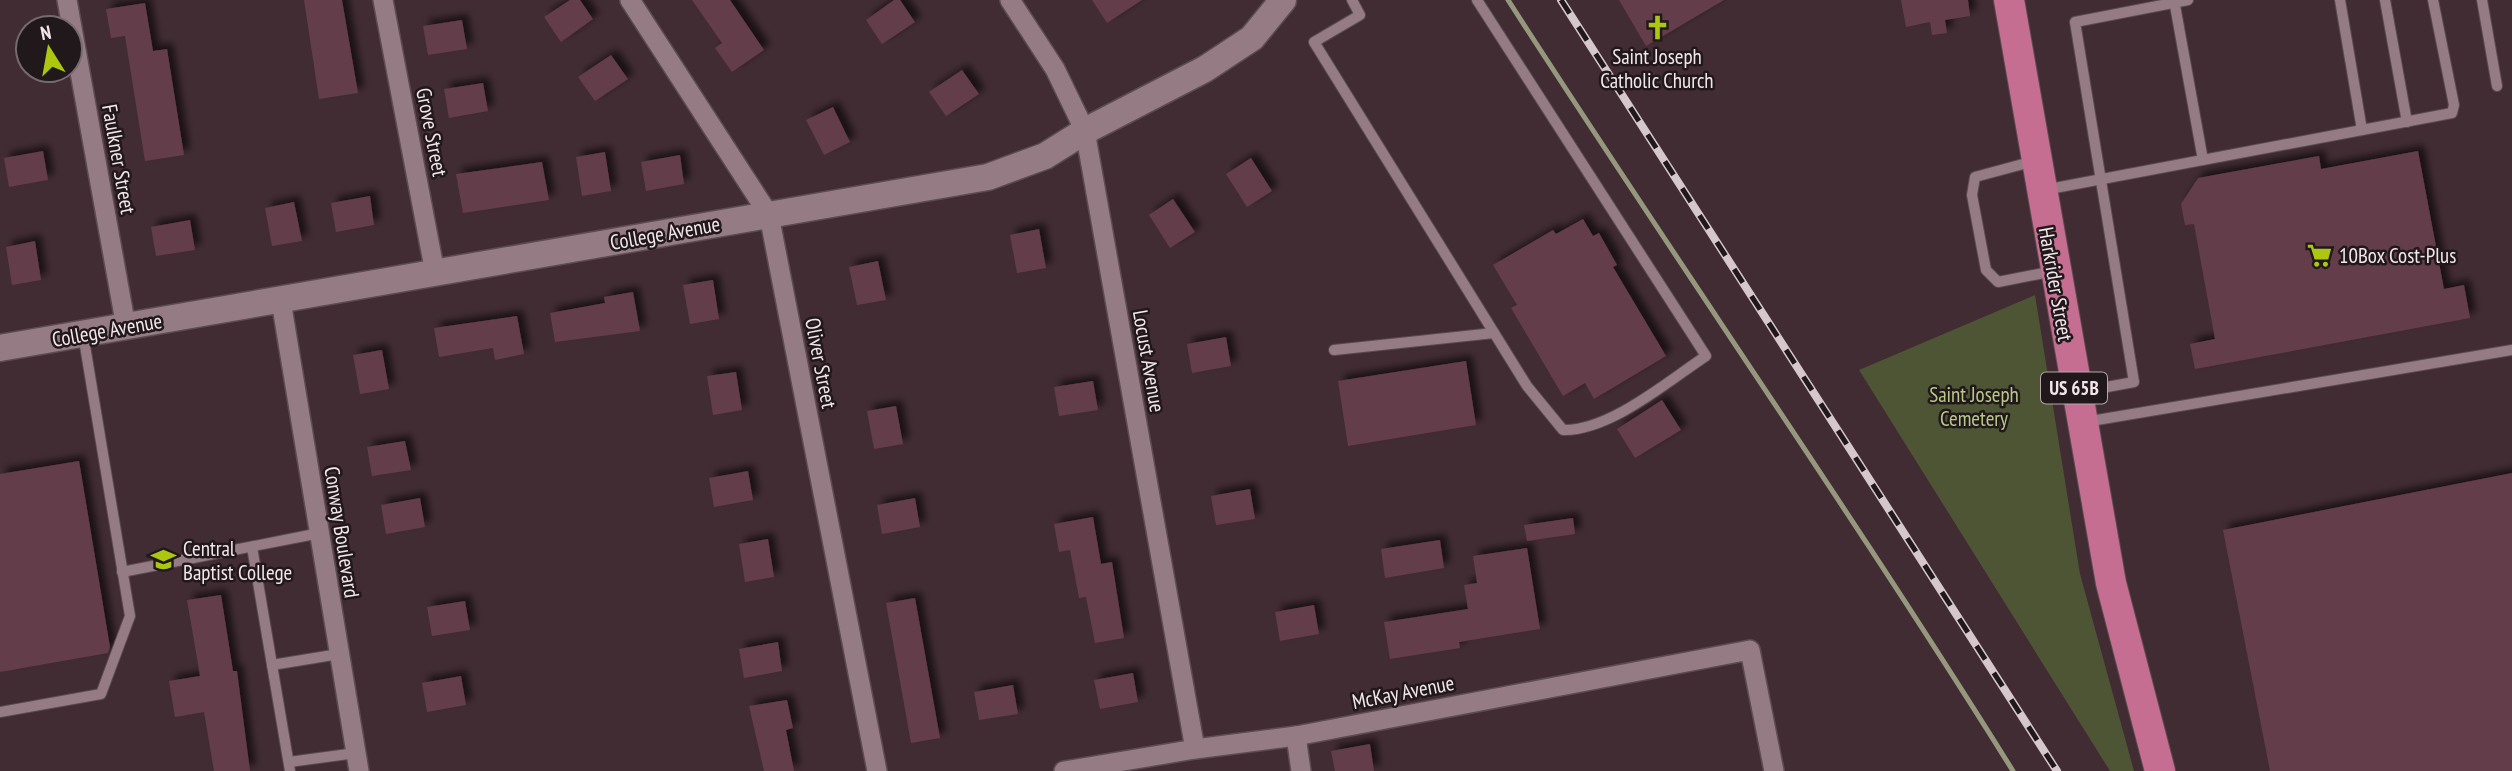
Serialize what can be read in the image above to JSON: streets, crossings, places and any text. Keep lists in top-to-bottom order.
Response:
{
  "streets": {
    "main road": ["Harkrider Street", "US 65B"],
    "street": [
      "Grove Street",
      "Faulkner Street",
      "College Avenue",
      "Locust Avenue",
      "Oliver Street",
      "Conway Boulevard",
      "McKay Avenue"
    ]
  },
  "crossings": [
    ["Grove Street", "College Avenue"],
    ["Faulkner Street", "College Avenue"],
    ["College Avenue", "Locust Avenue"],
    ["College Avenue", "Oliver Street"],
    ["College Avenue", "Conway Boulevard"],
    ["Locust Avenue", "McKay Avenue"]
  ],
  "parks": ["Saint Joseph Cemetery"],
  "places": {
    "church": ["Saint Joseph Catholic Church"],
    "supermarket": ["10Box Cost-Plus"],
    "school or university": ["Central Baptist College"]
  },
  "north": "top"
}
